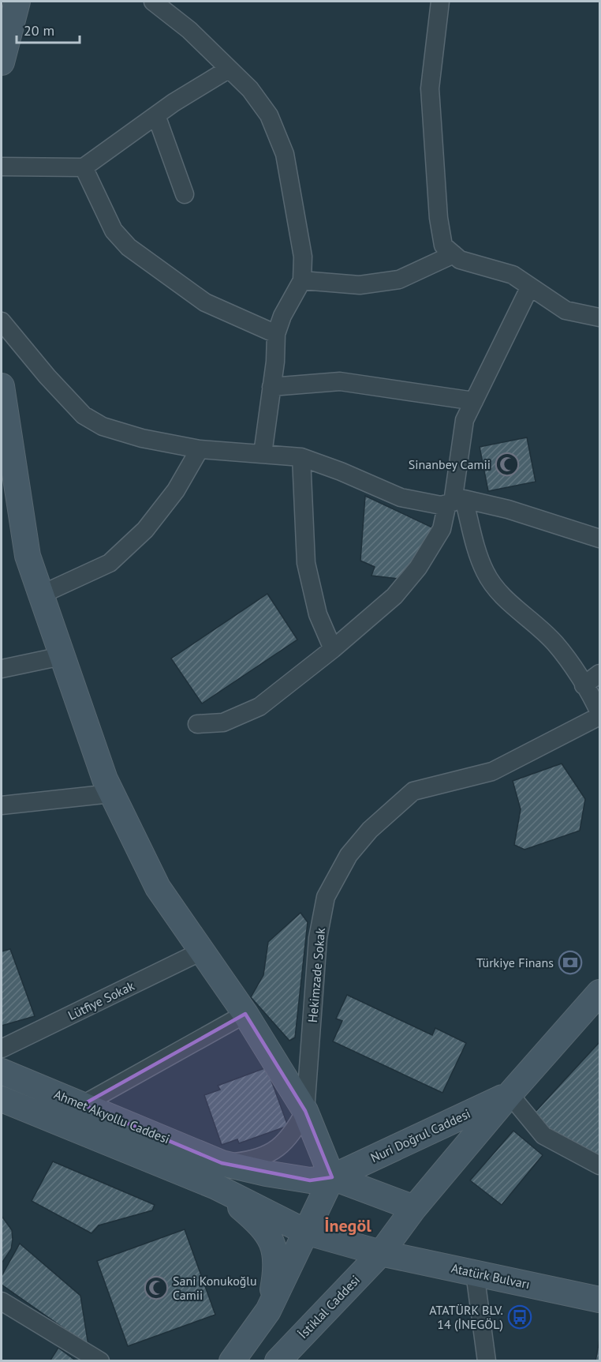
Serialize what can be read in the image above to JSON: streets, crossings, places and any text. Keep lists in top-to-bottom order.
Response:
{
  "streets": {
    "main road": [
      "Ahmet Akyollu Caddesi",
      "Nuri Doğrul Caddesi",
      "Atatürk Bulvarı",
      "İstiklal Caddesi"
    ],
    "street": ["Hekimzade Sokak", "Lütfiye Sokak"]
  },
  "crossings": [
    ["Ahmet Akyollu Caddesi", "Nuri Doğrul Caddesi"],
    ["Ahmet Akyollu Caddesi", "Atatürk Bulvarı"],
    ["Nuri Doğrul Caddesi", "Atatürk Bulvarı"],
    ["Nuri Doğrul Caddesi", "İstiklal Caddesi"],
    ["Atatürk Bulvarı", "İstiklal Caddesi"]
  ],
  "districts": ["İnegöl"],
  "places": {
    "mosque": ["Sinanbey Camii", "Sani Konukoğlu Camii"],
    "bank": ["Türkiye Finans"],
    "bus stop": ["ATATÜRK BLV. 14 (İNEGÖL)"]
  },
  "scale_bar": "20 m"
}
